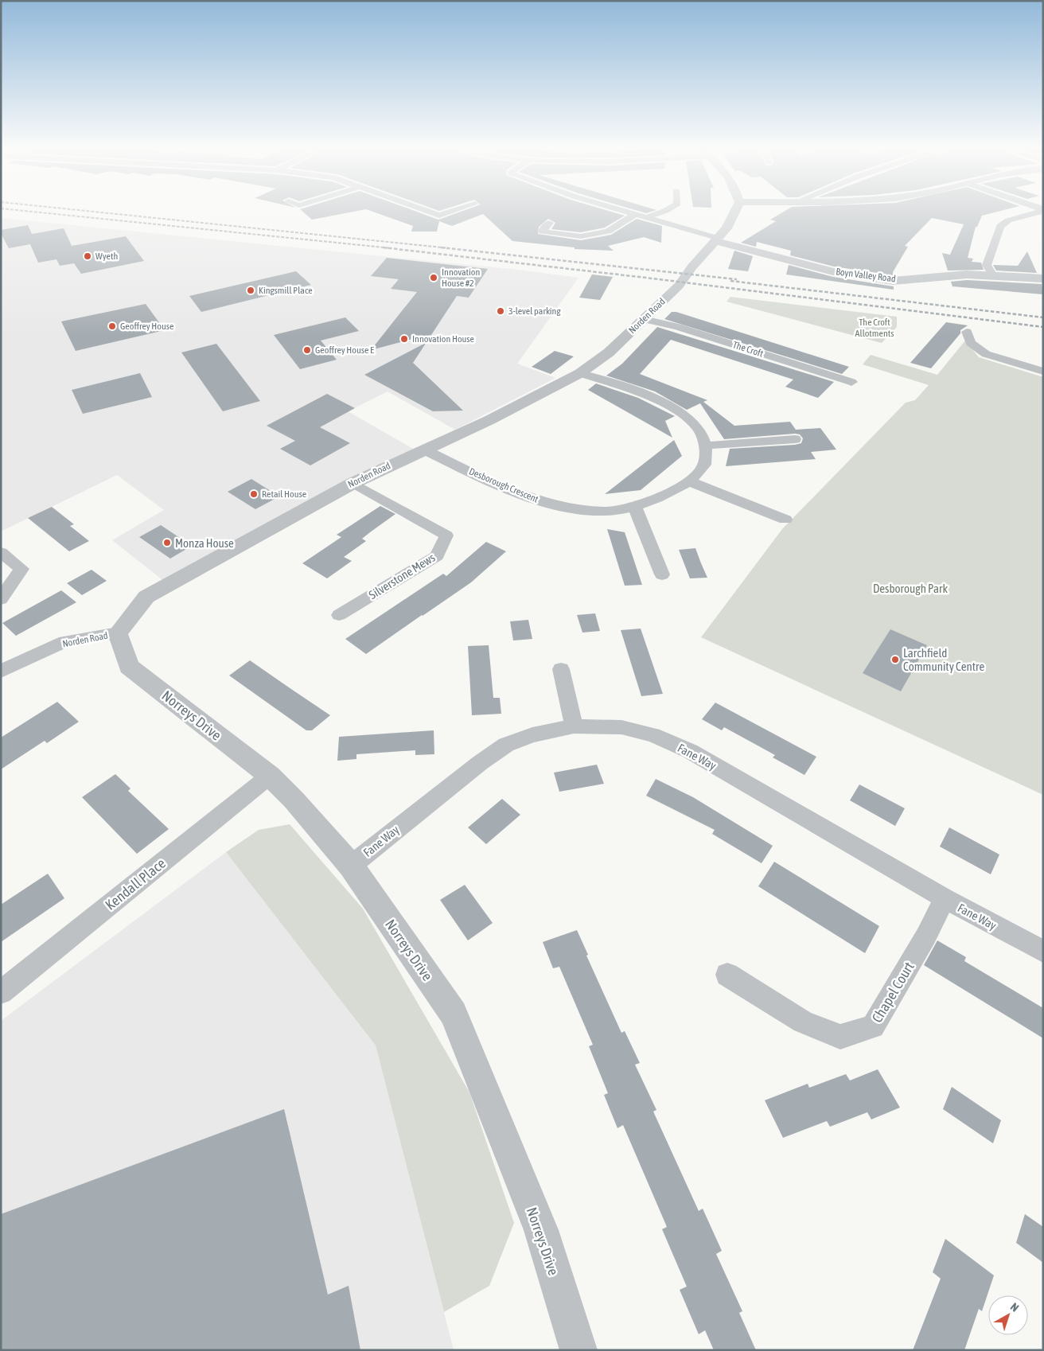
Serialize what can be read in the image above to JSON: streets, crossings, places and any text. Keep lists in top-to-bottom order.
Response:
{
  "streets": {
    "street": [
      "Boyn Valley Road",
      "Norden Road",
      "The Croft",
      "Desborough Crescent",
      "Silverstone Mews",
      "Norreys Drive",
      "Fane Way",
      "Kendall Place",
      "Chapel Court"
    ]
  },
  "crossings": [
    ["Boyn Valley Road", "Norden Road"],
    ["Norden Road", "The Croft"],
    ["Norden Road", "Desborough Crescent"],
    ["Norden Road", "Silverstone Mews"],
    ["Norden Road", "Norreys Drive"],
    ["Norreys Drive", "Fane Way"],
    ["Norreys Drive", "Kendall Place"],
    ["Fane Way", "Chapel Court"]
  ],
  "parks": ["The Croft Allotments", "Desborough Park"],
  "places": [
    "Wyeth",
    "Innovation House #2",
    "Kingsmill Place",
    "3-level parking",
    "Geoffrey House",
    "Innovation House",
    "Geoffrey House E",
    "Retail House",
    "Monza House",
    "Larchfield Community Centre"
  ],
  "north": "top right"
}
